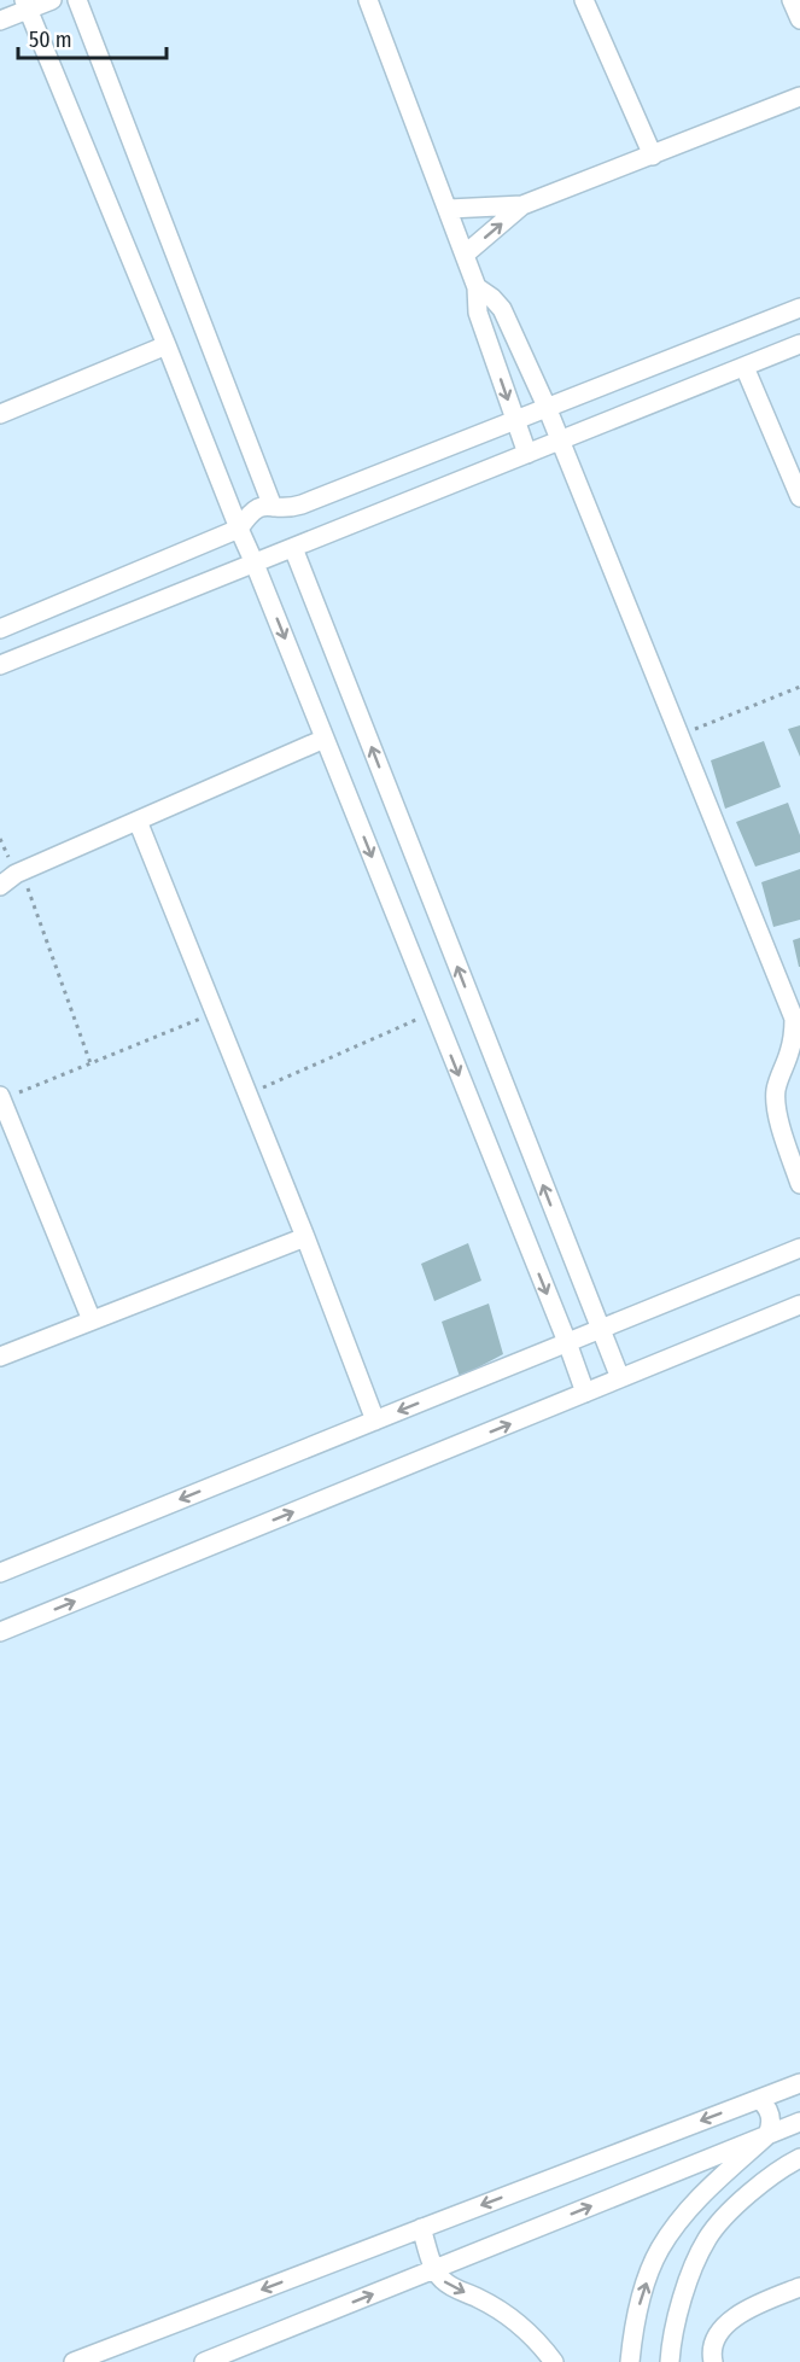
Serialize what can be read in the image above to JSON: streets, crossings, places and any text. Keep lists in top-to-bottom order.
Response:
{
  "scale_bar": "50 m"
}
